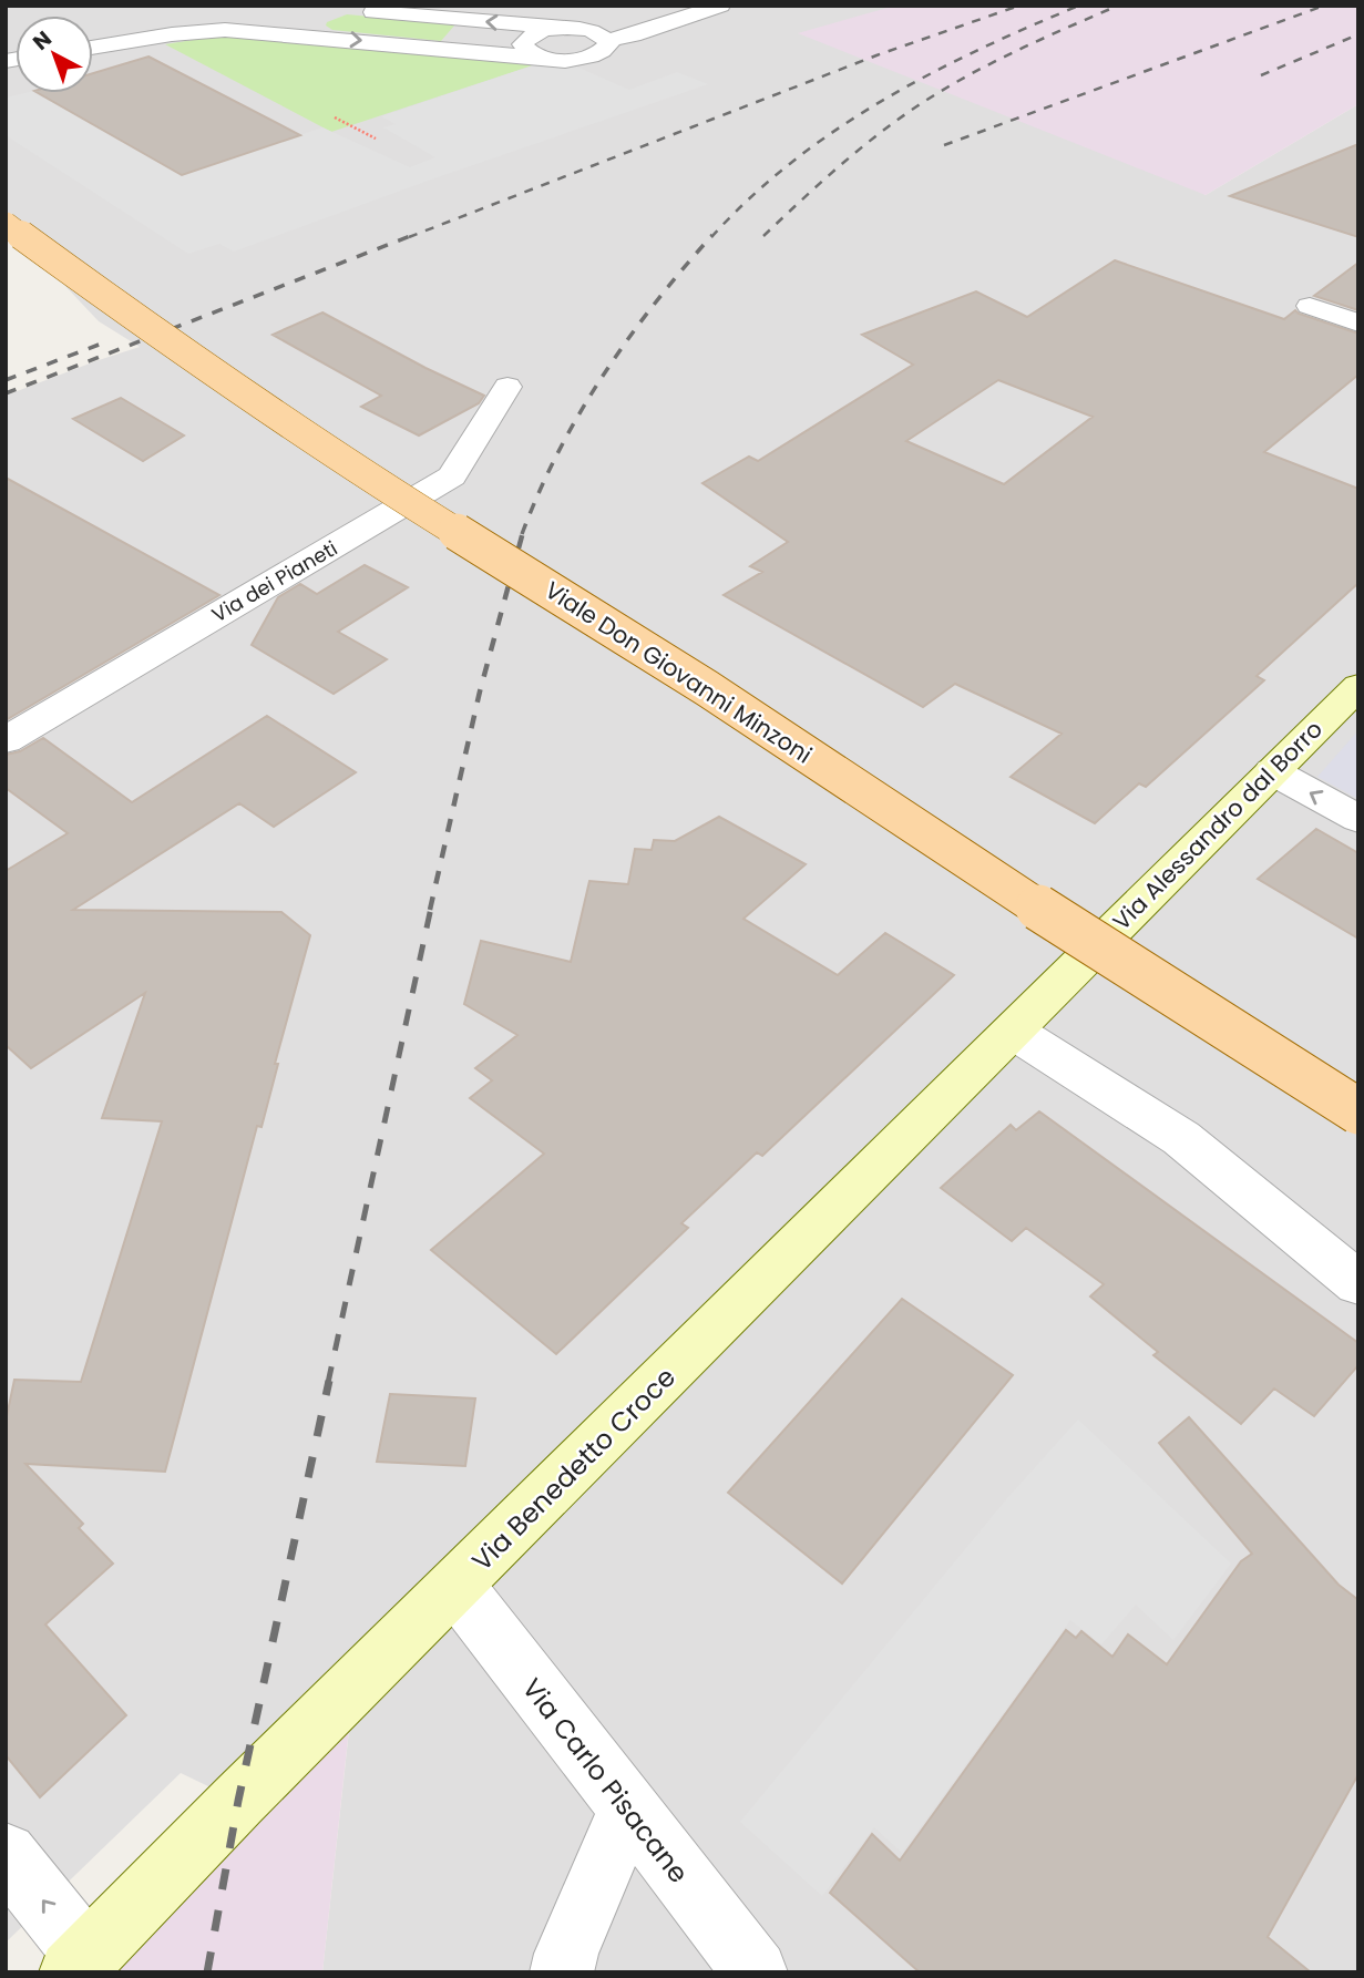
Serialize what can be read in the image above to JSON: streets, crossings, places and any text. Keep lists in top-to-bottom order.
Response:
{
  "streets": {
    "main road": ["Viale Don Giovanni Minzoni", "Via Alessandro dal Borro", "Via Benedetto Croce"],
    "street": ["Via dei Pianeti", "Via Carlo Pisacane"]
  },
  "crossings": [
    ["Via Alessandro dal Borro", "Via Benedetto Croce"],
    ["Via Benedetto Croce", "Via Carlo Pisacane"]
  ],
  "north": "top left"
}
